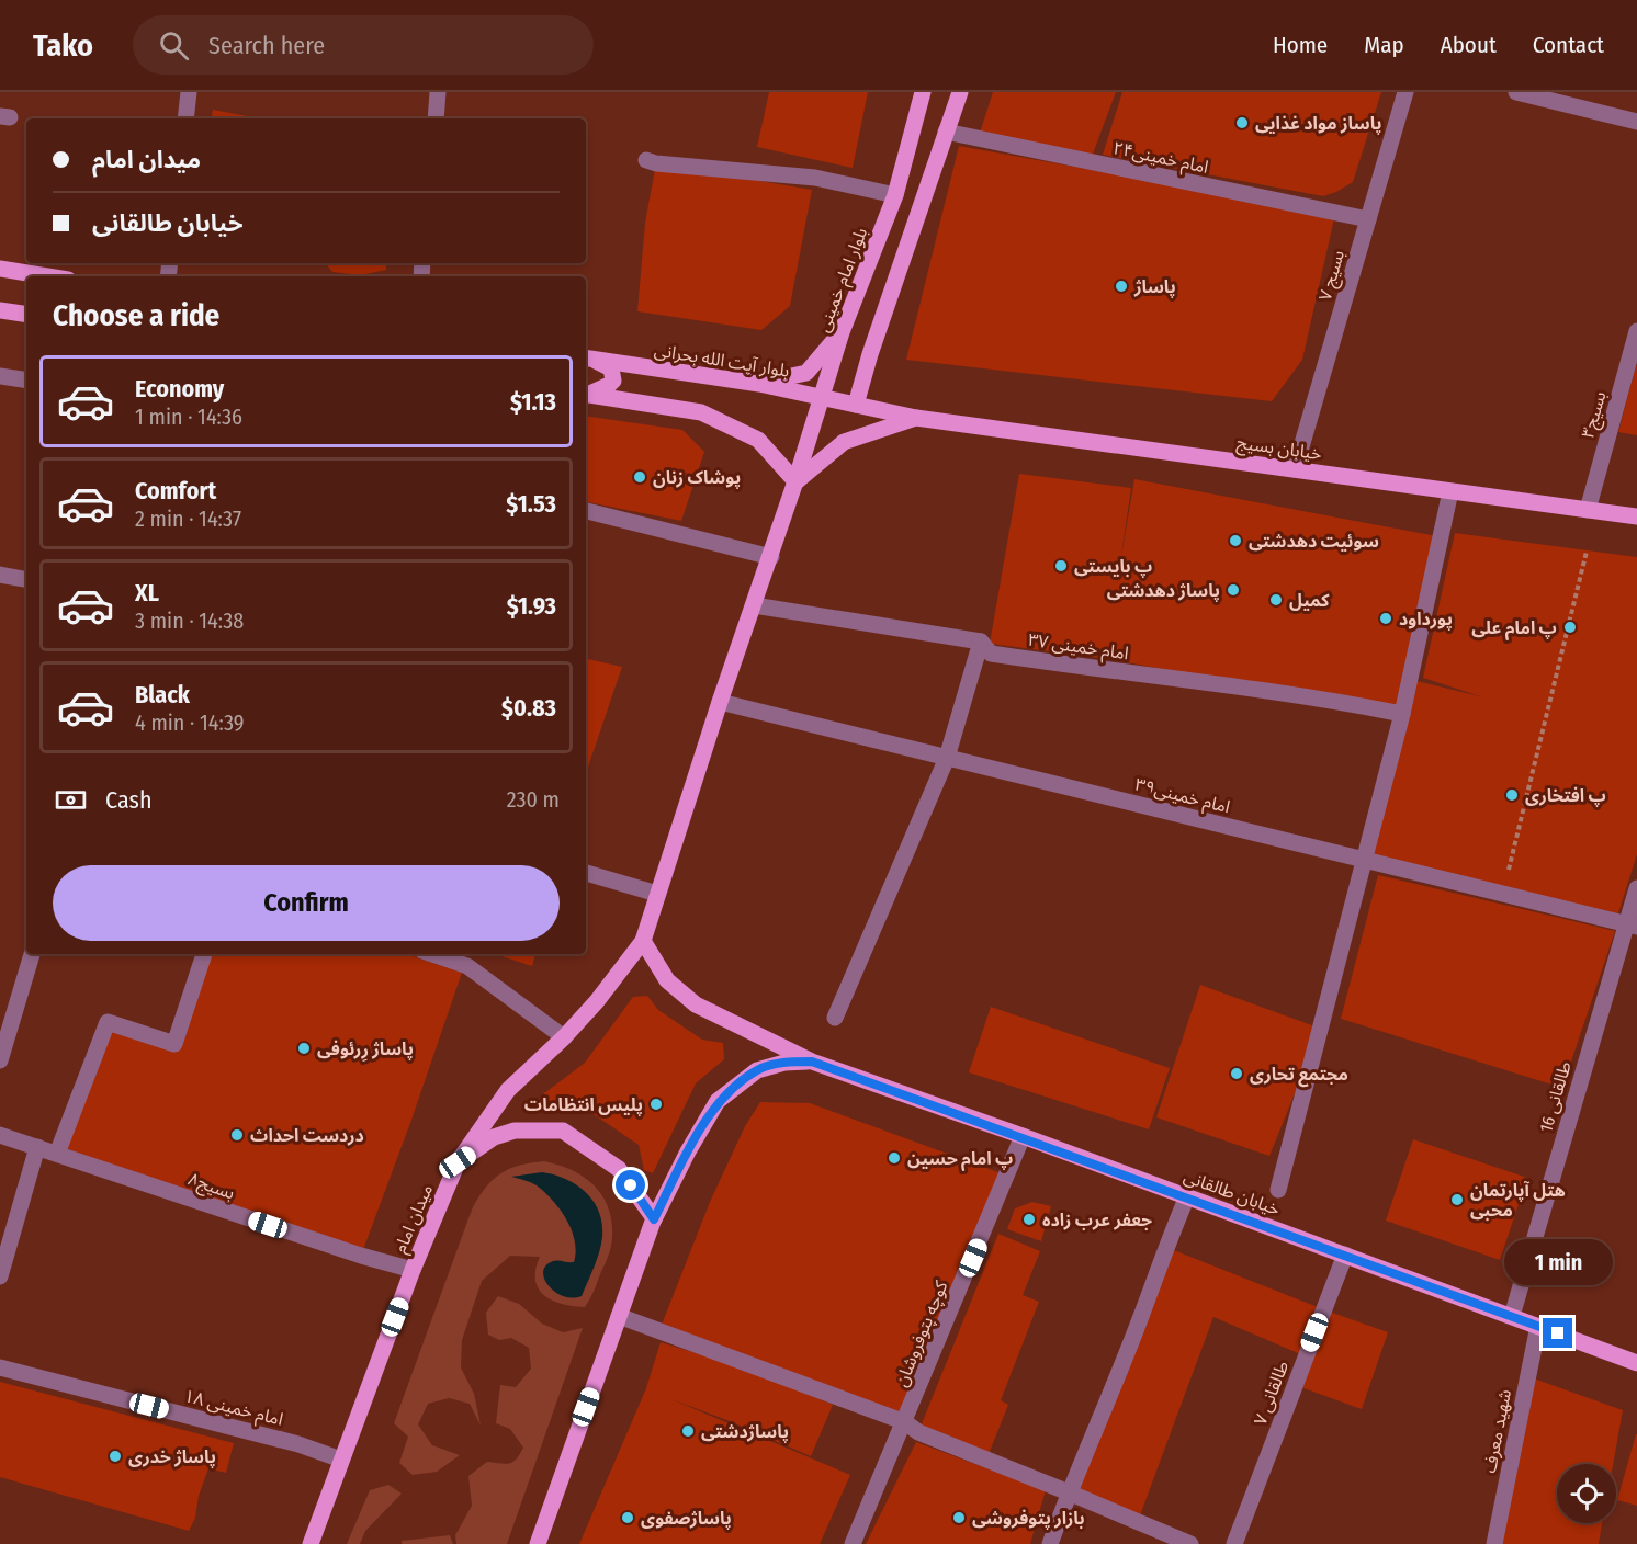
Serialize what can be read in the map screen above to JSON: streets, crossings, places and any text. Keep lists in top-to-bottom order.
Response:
{
  "streets": {
    "main road": [
      "بلوار امام خمینی",
      "بلوار آیت الله بحرانی",
      "خیابان بسیج",
      "خیابان طالقانی",
      "میدان امام"
    ],
    "street": [
      "امام خمینی۲۴",
      "بسیج ۷",
      "بسیج۳",
      "امام خمینی ۳۷",
      "امام خمینی۳۹",
      "طالقانی 16",
      "بسیج۸",
      "کوچه پتوفروشان",
      "طالقانی ۷",
      "امام خمینی ۱۸",
      "شهید معرف"
    ]
  },
  "crossings": [
    ["امام خمینی۲۴", "بسیج ۷"],
    ["بسیج ۷", "خیابان بسیج"],
    ["بلوار امام خمینی", "بلوار آیت الله بحرانی"],
    ["بلوار امام خمینی", "امام خمینی ۳۷"],
    ["بلوار امام خمینی", "امام خمینی۳۹"],
    ["بلوار امام خمینی", "خیابان طالقانی"],
    ["بلوار امام خمینی", "میدان امام"],
    ["بلوار آیت الله بحرانی", "خیابان بسیج"],
    ["بسیج۳", "خیابان بسیج"],
    ["امام خمینی۳۹", "طالقانی 16"],
    ["طالقانی 16", "خیابان طالقانی"],
    ["بسیج۸", "میدان امام"],
    ["خیابان طالقانی", "میدان امام"],
    ["خیابان طالقانی", "کوچه پتوفروشان"],
    ["خیابان طالقانی", "طالقانی ۷"],
    ["خیابان طالقانی", "شهید معرف"],
    ["میدان امام", "امام خمینی ۱۸"]
  ],
  "places": [
    "پاساز مواد غذایی",
    "پاساژ",
    "پوشاک زنان",
    "سوئیت دهدشتی",
    "پ بایستی",
    "پاساژ دهدشتی",
    "کمیل",
    "پورداود",
    "پ امام علی",
    "پ افتخاری",
    "پاساژ رِرئوفی",
    "مجتمع تحاری",
    "پلیس انتظامات",
    "دردست احداث",
    "پ امام حسین",
    "هتل آپارتمان محبی",
    "جعفر عرب زاده",
    "پاساژدشتی",
    "پاساژ خدری",
    "پاساژصفوی",
    "بازار پتوفروشی"
  ],
  "page": {
    "header": "Tako",
    "search": "Search here",
    "nav": [
      "Home",
      "Map",
      "About",
      "Contact"
    ],
    "banner": ["میدان امام", "خیابان طالقانی"],
    "heading": "Choose a ride",
    "list": [
      {
        "name": "Economy",
        "note": "1 min · 14:36",
        "value": "$1.13"
      },
      {
        "name": "Comfort",
        "note": "2 min · 14:37",
        "value": "$1.53"
      },
      {
        "name": "XL",
        "note": "3 min · 14:38",
        "value": "$1.93"
      },
      {
        "name": "Black",
        "note": "4 min · 14:39",
        "value": "$0.83"
      }
    ],
    "pay": ["Cash", "230 m"],
    "buttons": "Confirm",
    "bubble": "1 min"
  }
}
